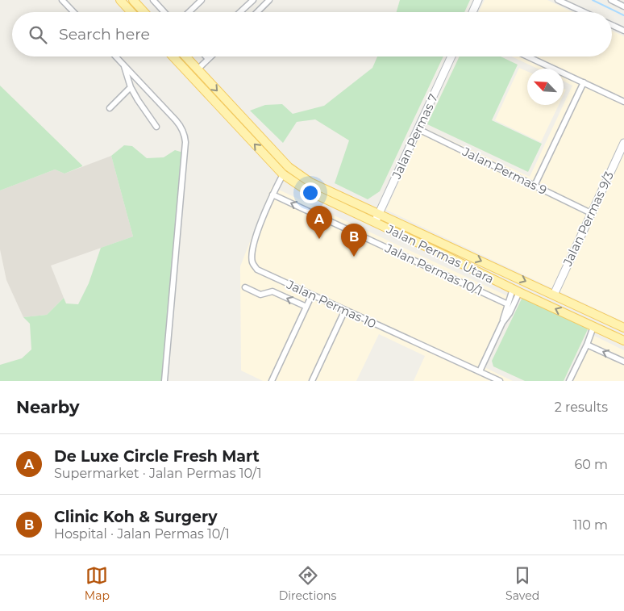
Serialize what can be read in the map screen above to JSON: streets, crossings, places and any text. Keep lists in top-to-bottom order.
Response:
{
  "streets": {
    "main road": ["Jalan Permas Utara"],
    "street": [
      "Jalan Permas 7",
      "Jalan Permas 9",
      "Jalan Permas 9/3",
      "Jalan Permas 10/1",
      "Jalan Permas 10"
    ]
  },
  "crossings": [
    ["Jalan Permas 7", "Jalan Permas 9"],
    ["Jalan Permas 7", "Jalan Permas Utara"],
    ["Jalan Permas 9", "Jalan Permas 9/3"],
    ["Jalan Permas 9/3", "Jalan Permas Utara"],
    ["Jalan Permas Utara", "Jalan Permas 10"],
    ["Jalan Permas 10/1", "Jalan Permas 10"]
  ],
  "one_way": ["Jalan Permas 10/1"],
  "north": "top left",
  "page": {
    "search": "Search here",
    "pins": ["A", "B"],
    "heading": ["Nearby", "2 results"],
    "list": [
      {
        "mark": "A",
        "name": "De Luxe Circle Fresh Mart",
        "note": "Supermarket · Jalan Permas 10/1",
        "value": "60 m"
      },
      {
        "mark": "B",
        "name": "Clinic Koh & Surgery",
        "note": "Hospital · Jalan Permas 10/1",
        "value": "110 m"
      }
    ],
    "nav": ["Map", "Directions", "Saved"]
  }
}
